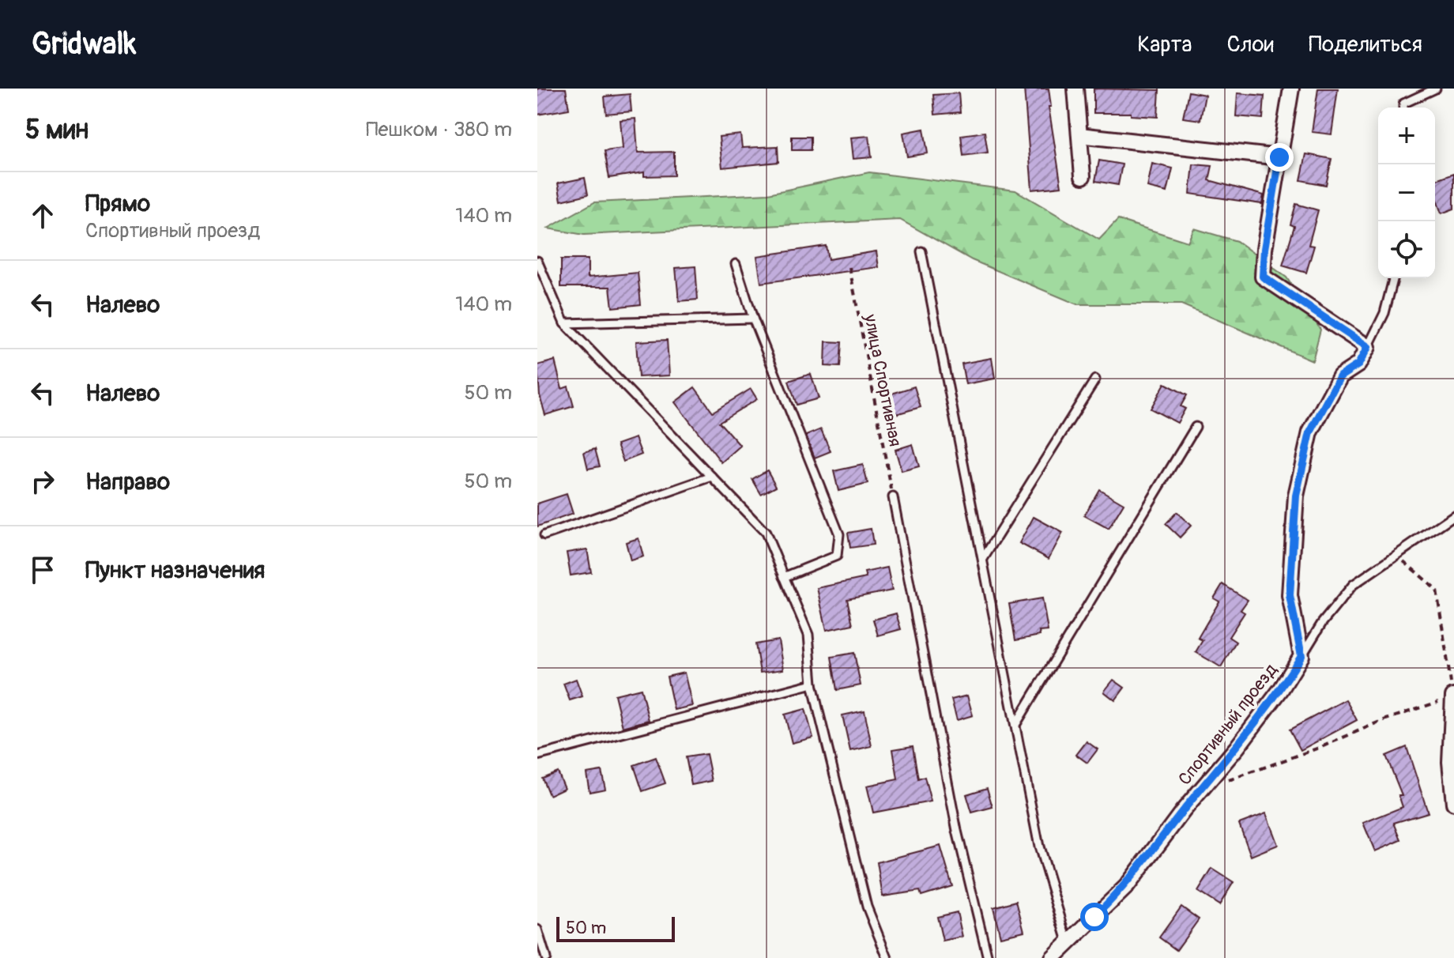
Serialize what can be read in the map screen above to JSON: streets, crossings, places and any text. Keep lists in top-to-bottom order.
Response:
{
  "streets": {
    "street": ["Спортивный проезд"],
    "path": ["улица Спортивная"]
  },
  "scale_bar": "50 m",
  "page": {
    "header": "Gridwalk",
    "nav": ["Карта", "Слои", "Поделиться"],
    "heading": ["5 мин", "Пешком · 380 m"],
    "map_buttons": ["+", "−"],
    "list": [
      ["Прямо", "Спортивный проезд", "140 m"],
      ["Налево", "140 m"],
      ["Налево", "50 m"],
      ["Направо", "50 m"],
      "Пункт назначения"
    ],
    "scale": "50 m"
  }
}
